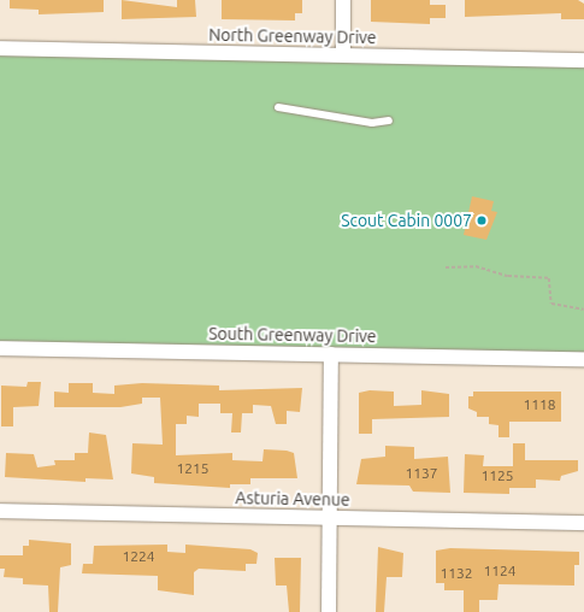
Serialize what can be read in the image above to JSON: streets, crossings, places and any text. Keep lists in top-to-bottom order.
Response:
{
  "streets": {
    "street": ["North Greenway Drive", "South Greenway Drive", "Asturia Avenue"]
  },
  "places": ["Scout Cabin 0007"],
  "house_numbers": [
    "1118",
    "1215",
    "1137",
    "1125",
    "1224",
    "1124",
    "1132"
  ]
}
